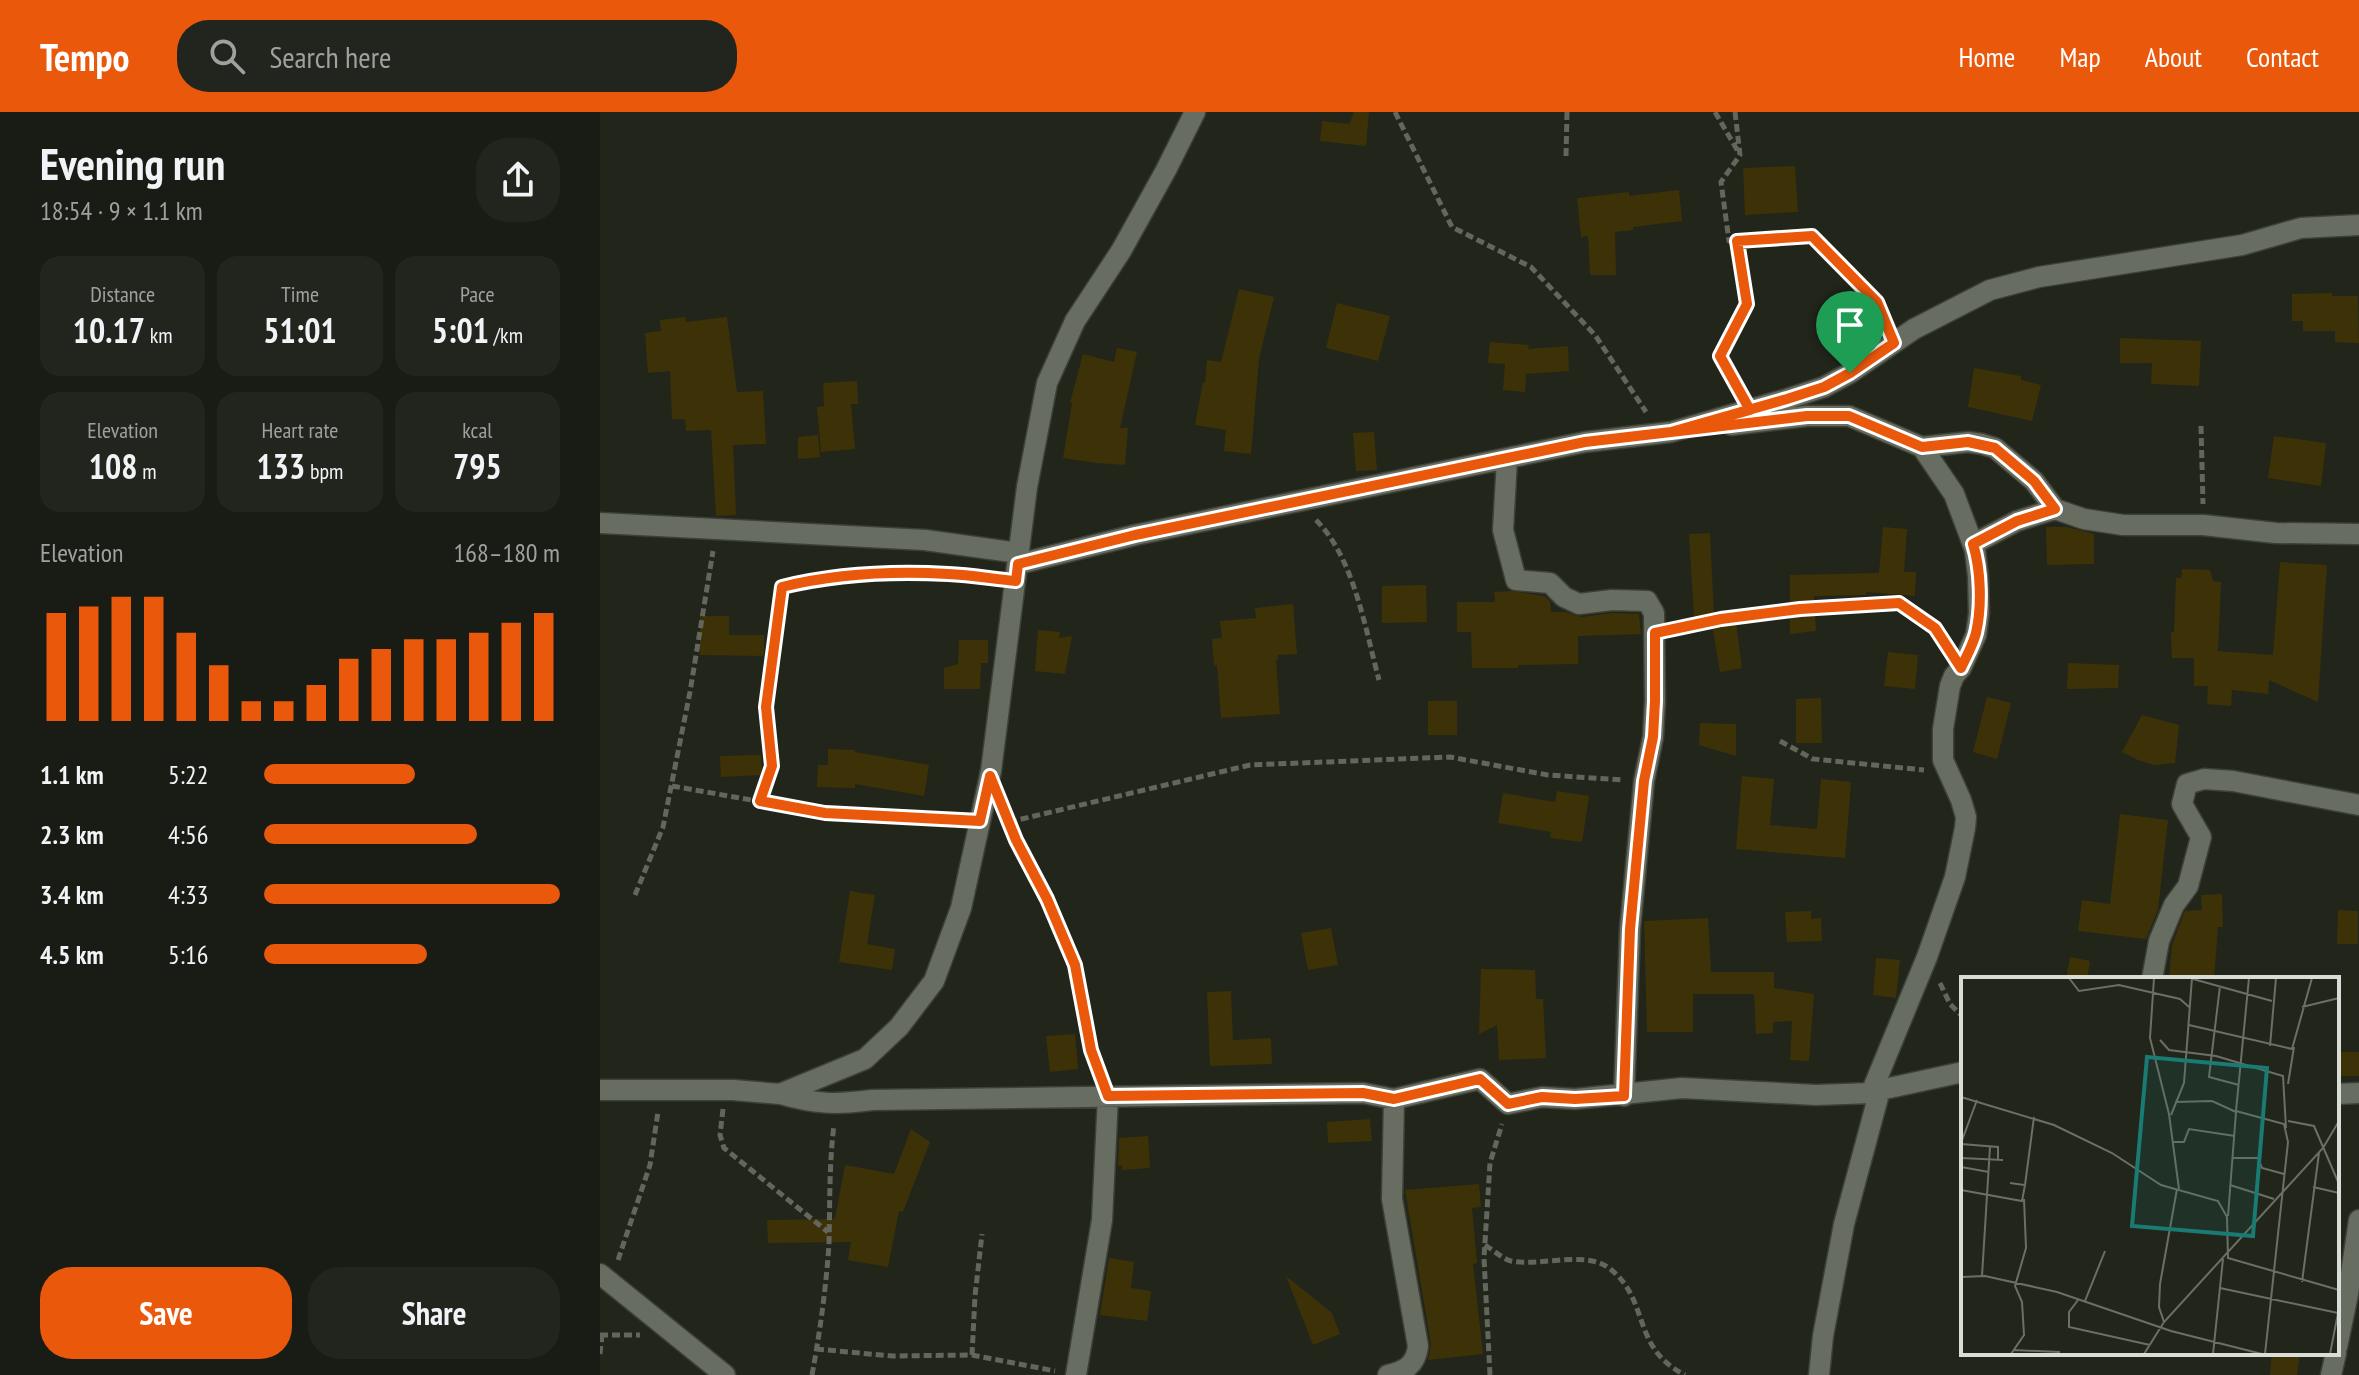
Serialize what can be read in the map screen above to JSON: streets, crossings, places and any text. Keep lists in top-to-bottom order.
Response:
{
  "page": {
    "header": "Tempo",
    "search": "Search here",
    "nav": [
      "Home",
      "Map",
      "About",
      "Contact"
    ],
    "heading": ["Evening run", "18:54 · 9 × 1.1 km"],
    "stats": [
      ["Distance", "10.17 km"],
      ["Time", "51:01"],
      ["Pace", "5:01 /km"],
      ["Elevation", "108 m"],
      ["Heart rate", "133 bpm"],
      ["kcal", "795"]
    ],
    "chart": ["Elevation", "168–180 m"],
    "list": [
      {
        "name": "1.1 km",
        "note": "5:22"
      },
      {
        "name": "2.3 km",
        "note": "4:56"
      },
      {
        "name": "3.4 km",
        "note": "4:33"
      },
      {
        "name": "4.5 km",
        "note": "5:16"
      }
    ],
    "buttons": ["Save", "Share"]
  }
}
